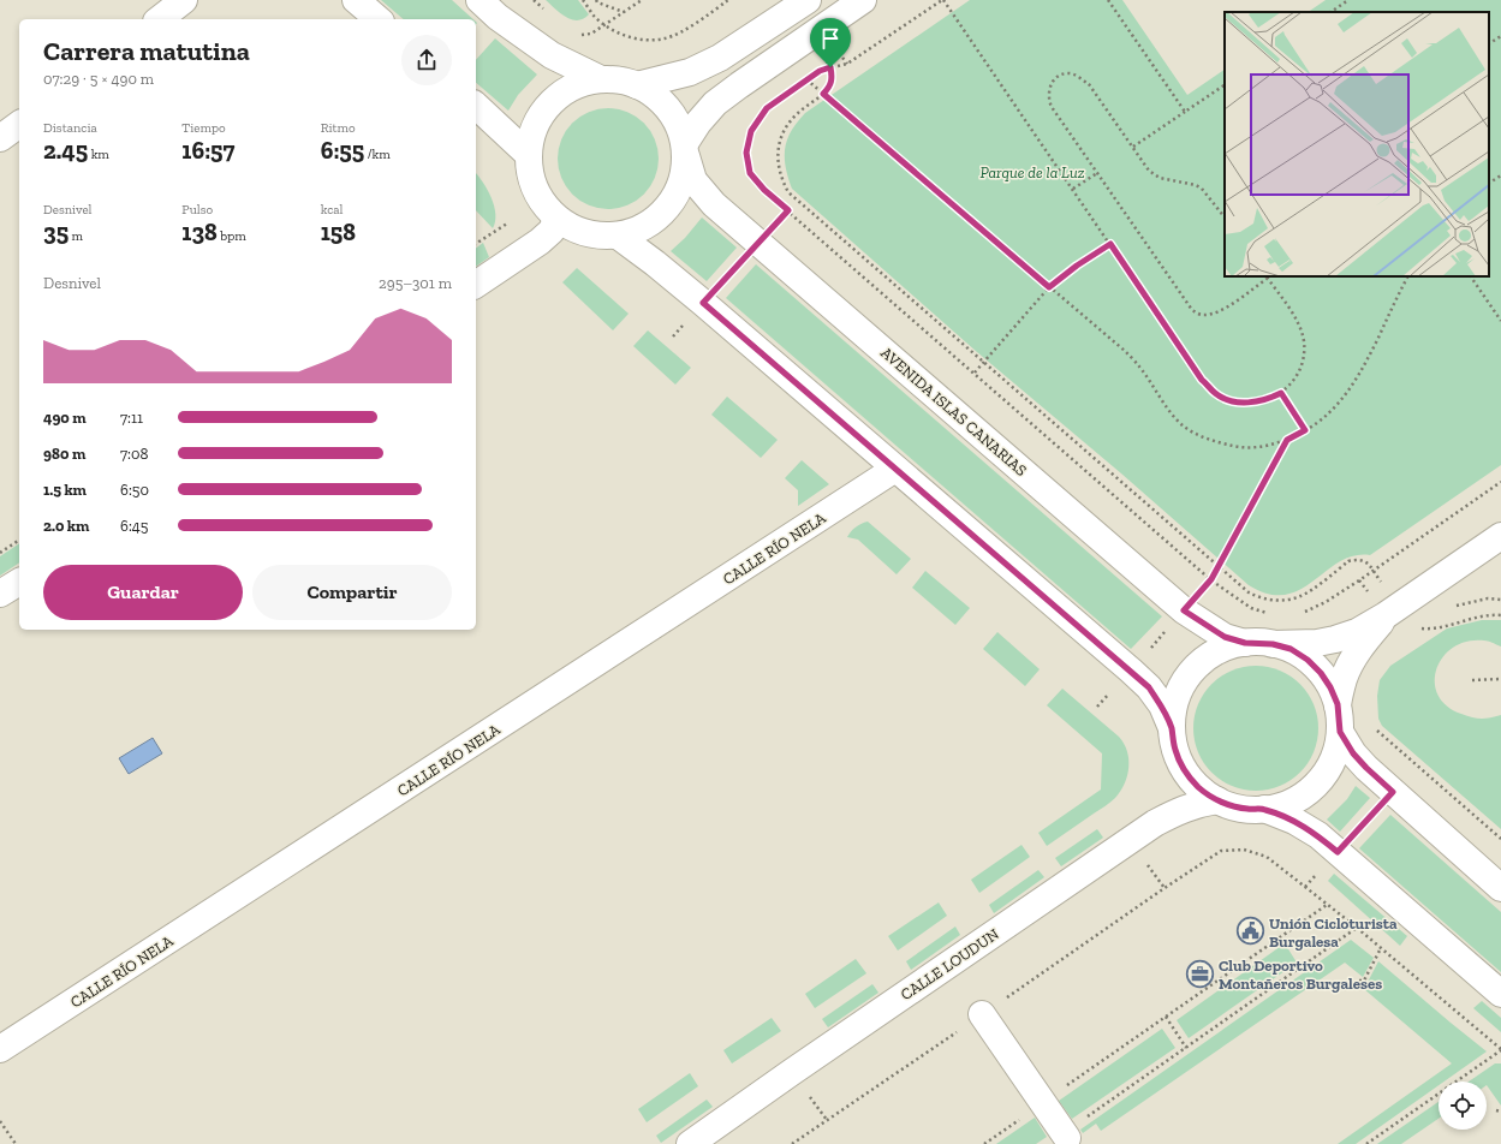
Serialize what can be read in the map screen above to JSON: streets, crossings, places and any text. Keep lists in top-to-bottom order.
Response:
{
  "streets": {
    "main road": ["AVENIDA ISLAS CANARIAS", "CALLE RÍO NELA", "CALLE LOUDUN"]
  },
  "crossings": [
    ["AVENIDA ISLAS CANARIAS", "CALLE LOUDUN"]
  ],
  "parks": ["Parque de la Luz"],
  "places": {
    "public building": ["Unión Cicloturista Burgalesa"],
    "office": ["Club Deportivo Montañeros Burgaleses"]
  },
  "page": {
    "heading": ["Carrera matutina", "07:29 · 5 × 490 m"],
    "stats": [
      ["Distancia", "2.45 km"],
      ["Tiempo", "16:57"],
      ["Ritmo", "6:55 /km"],
      ["Desnivel", "35 m"],
      ["Pulso", "138 bpm"],
      ["kcal", "158"]
    ],
    "chart": ["Desnivel", "295–301 m"],
    "list": [
      {
        "name": "490 m",
        "note": "7:11"
      },
      {
        "name": "980 m",
        "note": "7:08"
      },
      {
        "name": "1.5 km",
        "note": "6:50"
      },
      {
        "name": "2.0 km",
        "note": "6:45"
      }
    ],
    "buttons": ["Guardar", "Compartir"]
  }
}
